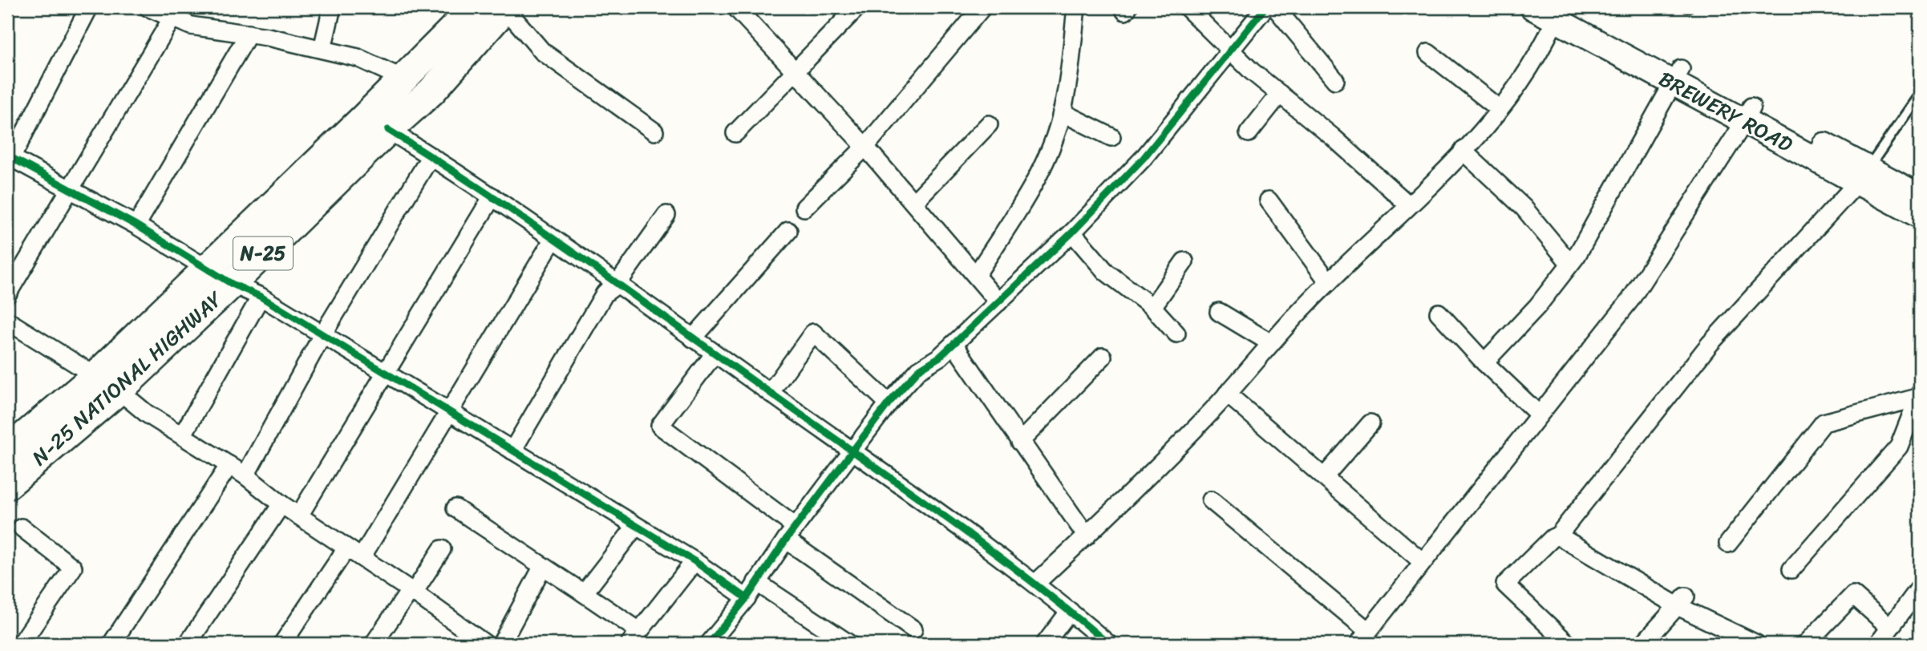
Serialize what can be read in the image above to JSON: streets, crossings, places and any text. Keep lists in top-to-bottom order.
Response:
{
  "streets": {
    "highway": ["N-25", "N-25 NATIONAL HIGHWAY"],
    "main road": ["BREWERY ROAD"]
  }
}
